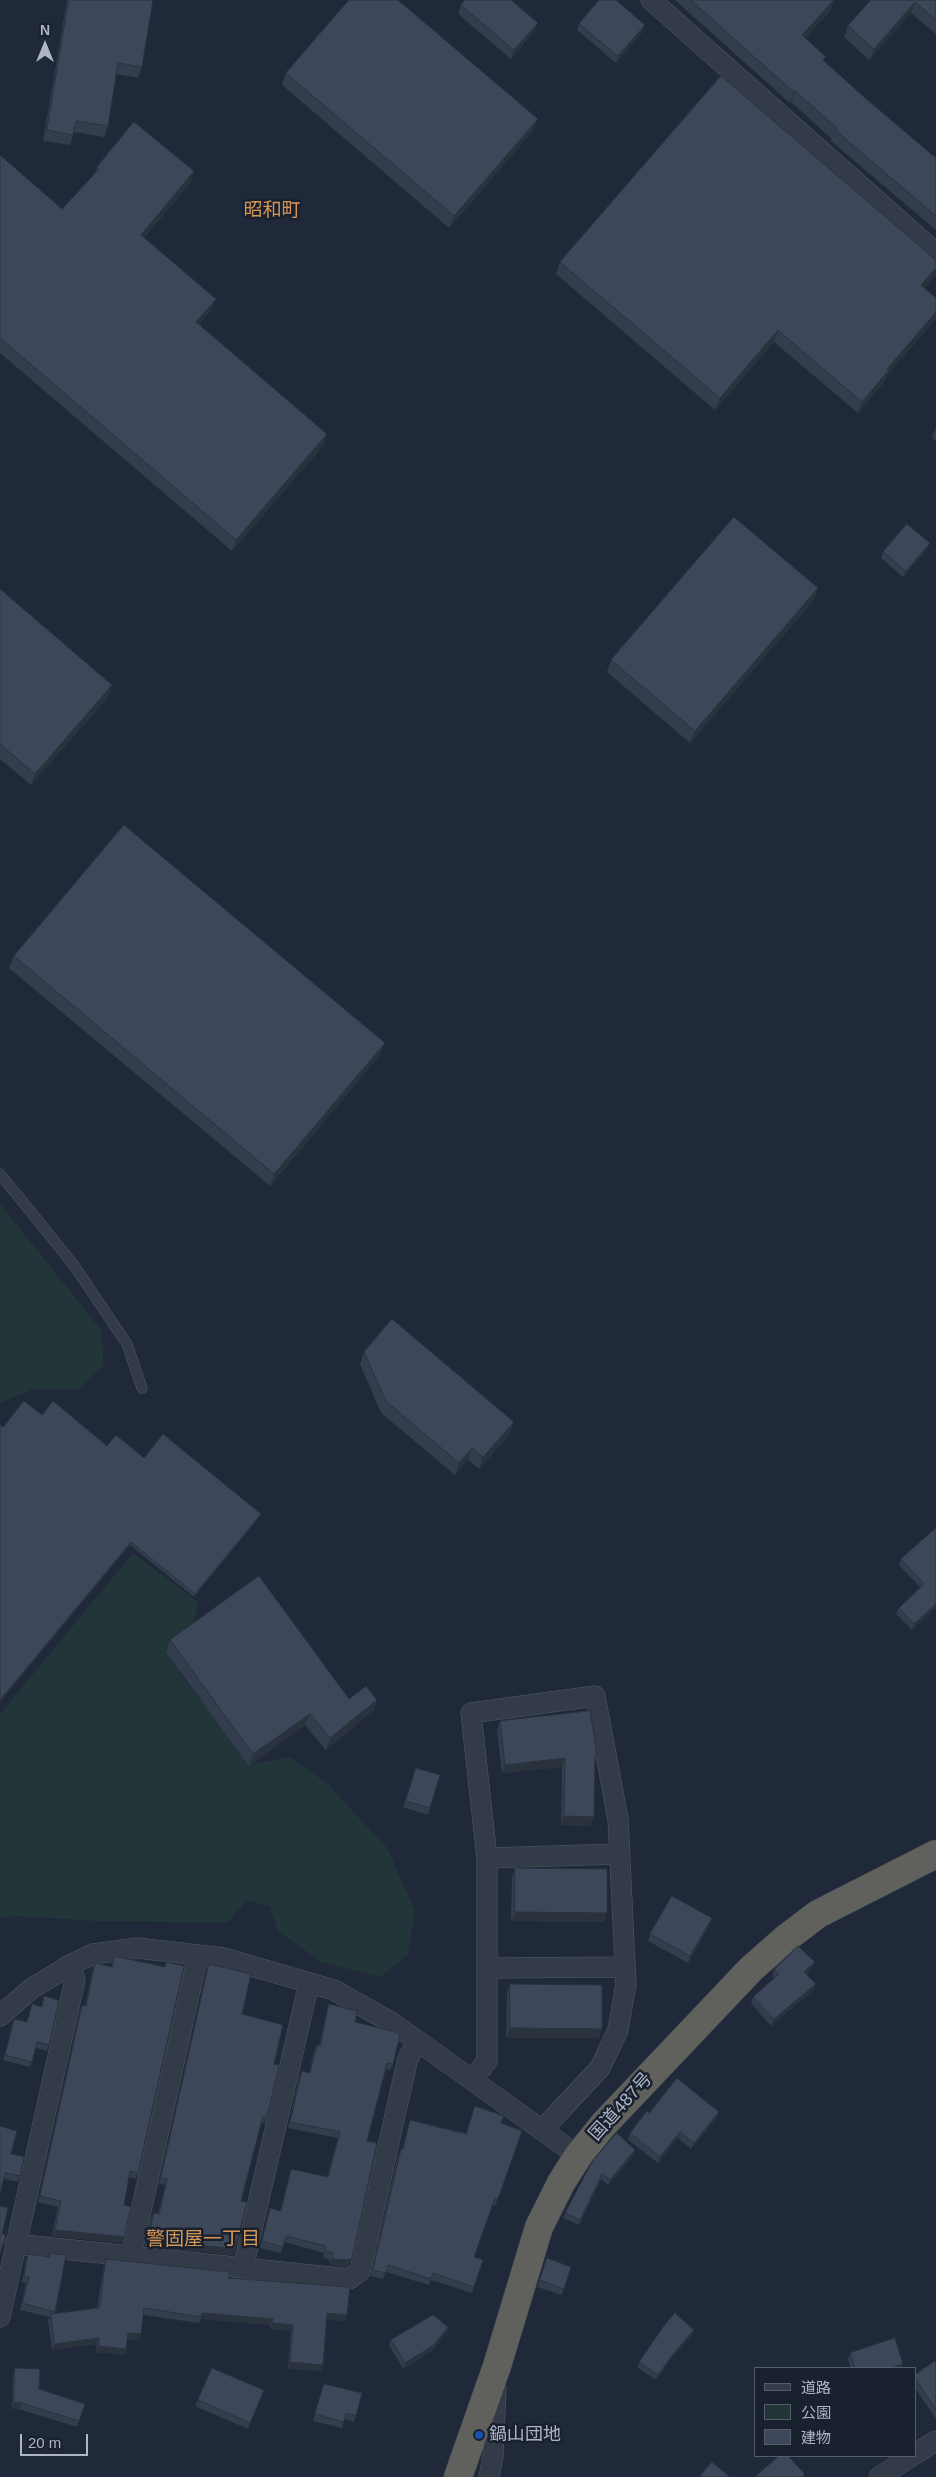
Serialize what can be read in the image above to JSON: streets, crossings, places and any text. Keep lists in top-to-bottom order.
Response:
{
  "streets": {
    "highway": ["国道487号"]
  },
  "districts": ["昭和町", "警固屋一丁目"],
  "places": ["鍋山団地"],
  "legend": ["道路", "公園", "建物"],
  "scale_bar": "20 m",
  "north": "top"
}
